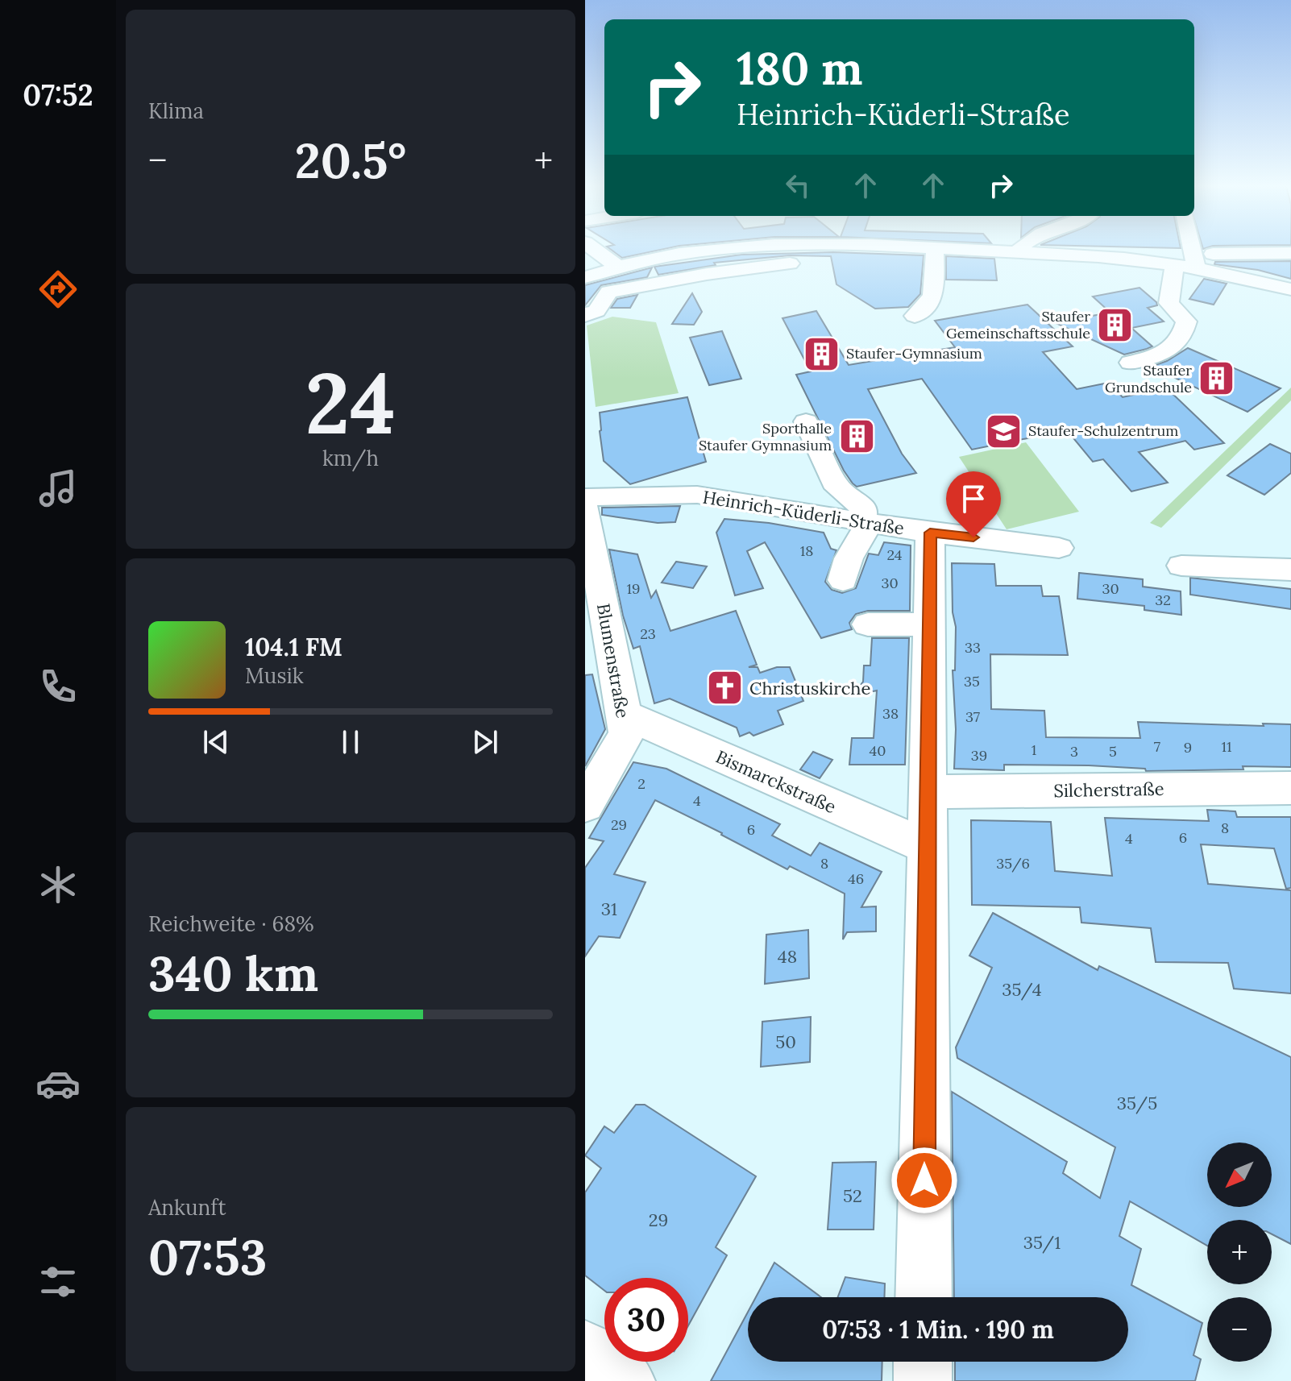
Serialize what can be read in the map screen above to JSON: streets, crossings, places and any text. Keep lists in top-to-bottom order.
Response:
{
  "streets": {
    "street": [
      "Heinrich-Küderli-Straße",
      "Blumenstraße",
      "Bismarckstraße",
      "Silcherstraße"
    ]
  },
  "crossings": [
    ["Blumenstraße", "Bismarckstraße"]
  ],
  "places": {
    "building": [
      "Staufer Gemeinschaftsschule",
      "Staufer-Gymnasium",
      "Staufer Grundschule",
      "Sporthalle Staufer Gymnasium"
    ],
    "school or university": ["Staufer-Schulzentrum"],
    "church": ["Christuskirche"]
  },
  "house_numbers": [
    "18",
    "24",
    "30",
    "19",
    "30",
    "32",
    "23",
    "33",
    "35",
    "38",
    "37",
    "7",
    "11",
    "9",
    "1",
    "40",
    "3",
    "5",
    "39",
    "2",
    "4",
    "29",
    "8",
    "6",
    "6",
    "4",
    "8",
    "35/6",
    "46",
    "31",
    "48",
    "35/4",
    "50",
    "35/5",
    "52",
    "29",
    "35/1"
  ],
  "north": "bottom left",
  "page": {
    "tabs": "07:52",
    "tile": [
      "Klima",
      ["24", "km/h"],
      ["Reichweite · 68%", "340 km"],
      ["Ankunft", "07:53"]
    ],
    "turn": ["180 m", "Heinrich-Küderli-Straße"],
    "heat": ["−", "20.5°", "+"],
    "song": ["104.1 FM", "Musik"],
    "map_buttons": ["+", "−"],
    "limit": "30",
    "trip": "07:53 · 1 Min. · 190 m"
  }
}
